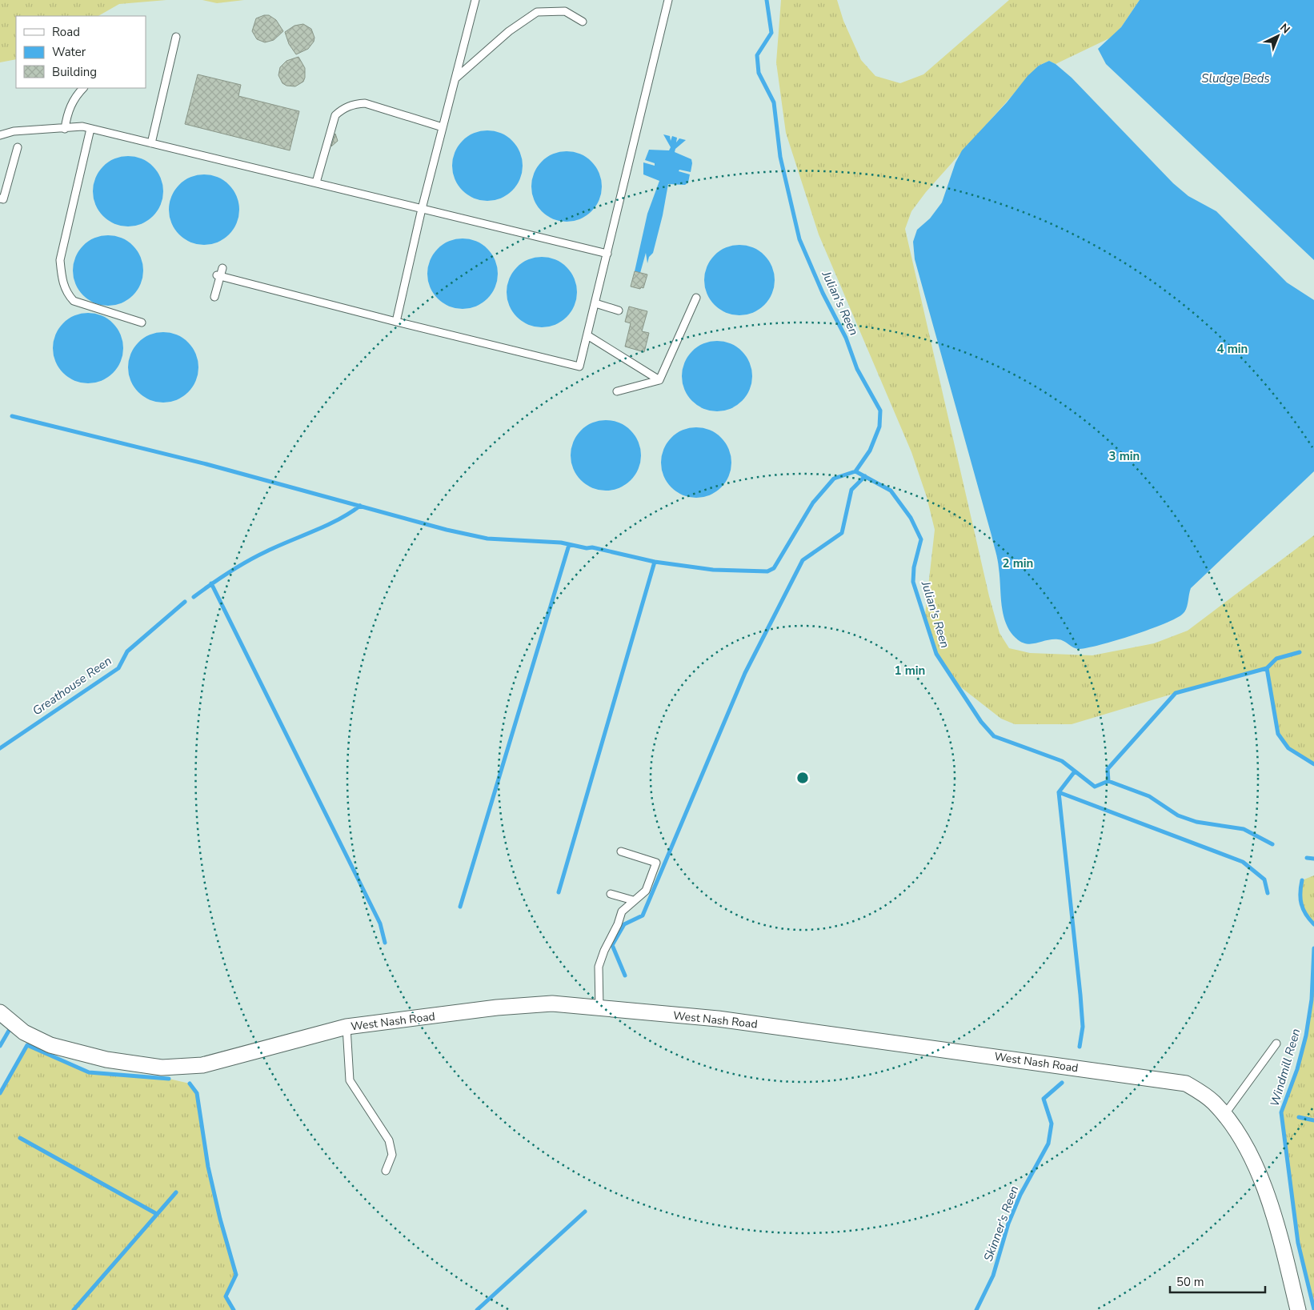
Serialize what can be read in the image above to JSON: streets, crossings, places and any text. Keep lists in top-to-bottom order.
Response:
{
  "streets": {
    "street": ["West Nash Road"]
  },
  "water": [
    "Sludge Beds",
    "Julian's Reen",
    "Greathouse Reen",
    "Windmill Reen",
    "Skinner's Reen"
  ],
  "legend": ["Road", "Water", "Building"],
  "scale_bar": "50 m",
  "north": "top right",
  "rings": [
    "4 min",
    "3 min",
    "2 min",
    "1 min"
  ]
}
